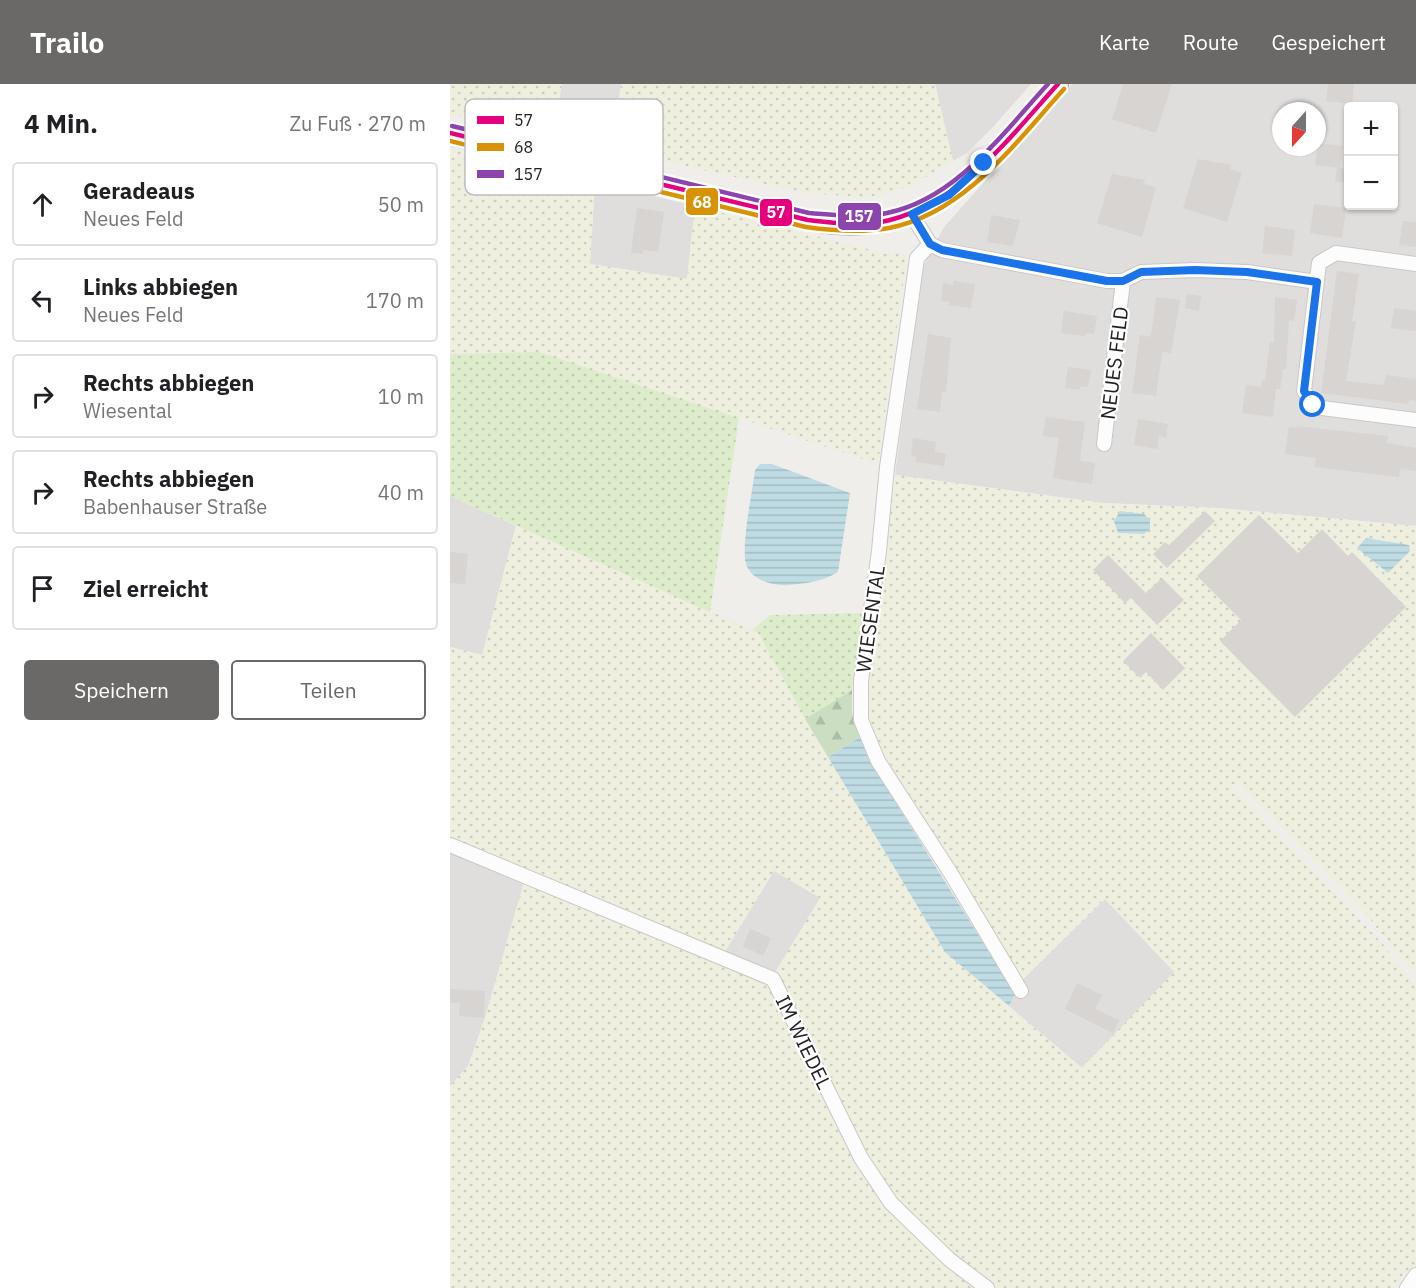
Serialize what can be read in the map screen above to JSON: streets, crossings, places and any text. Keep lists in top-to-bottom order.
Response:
{
  "streets": {
    "street": ["NEUES FELD", "WIESENTAL", "IM WIEDEL"]
  },
  "crossings": [
    ["NEUES FELD", "WIESENTAL"]
  ],
  "lines": ["transit line 57", "transit line 157", "transit line 68"],
  "legend": ["57", "68", "157"],
  "north": "bottom",
  "page": {
    "header": "Trailo",
    "nav": ["Karte", "Route", "Gespeichert"],
    "heading": ["4 Min.", "Zu Fuß · 270 m"],
    "map_buttons": ["+", "−"],
    "list": [
      ["Geradeaus", "Neues Feld", "50 m"],
      ["Links abbiegen", "Neues Feld", "170 m"],
      ["Rechts abbiegen", "Wiesental", "10 m"],
      ["Rechts abbiegen", "Babenhauser Straße", "40 m"],
      "Ziel erreicht"
    ],
    "buttons": ["Speichern", "Teilen"]
  }
}
